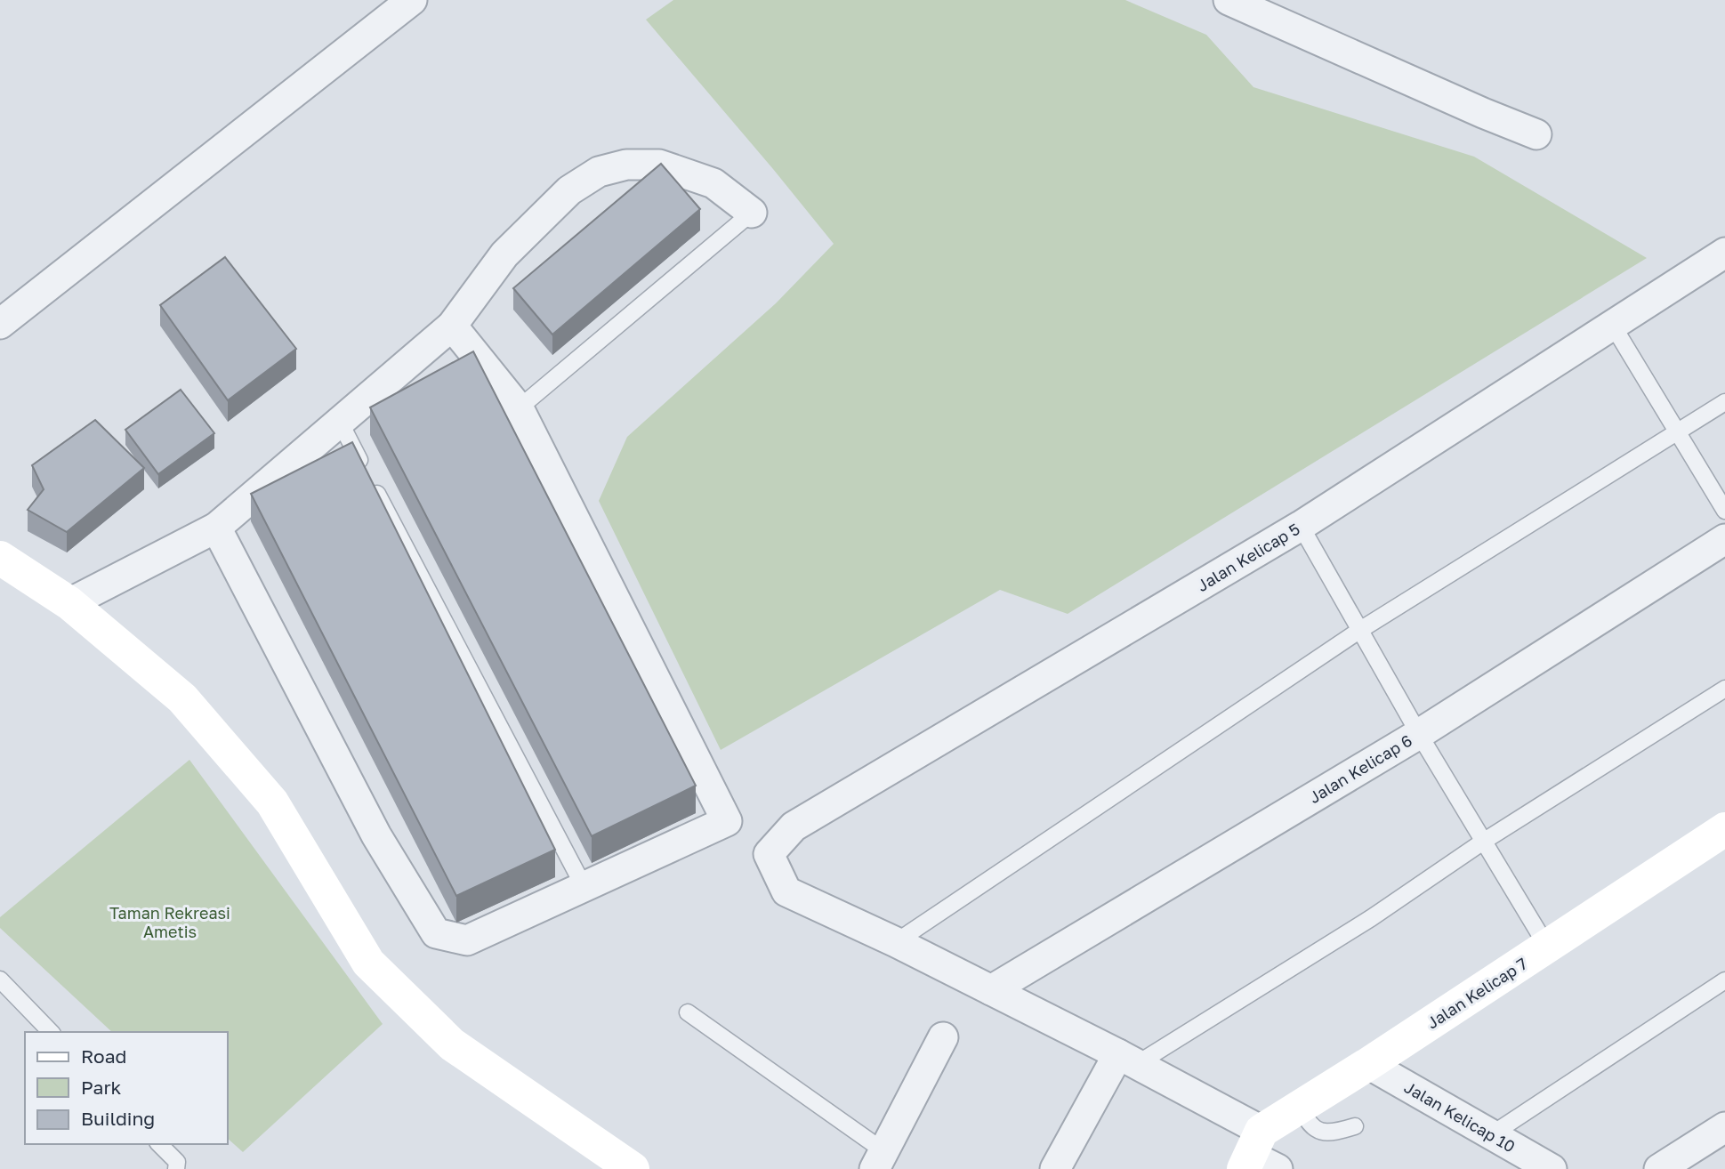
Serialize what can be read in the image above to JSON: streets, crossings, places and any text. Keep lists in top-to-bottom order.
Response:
{
  "streets": {
    "street": [
      "Jalan Kelicap 5",
      "Jalan Kelicap 6",
      "Jalan Kelicap 7",
      "Jalan Kelicap 10"
    ]
  },
  "crossings": [
    ["Jalan Kelicap 7", "Jalan Kelicap 10"]
  ],
  "parks": ["Taman Rekreasi Ametis"],
  "legend": ["Road", "Park", "Building"]
}
